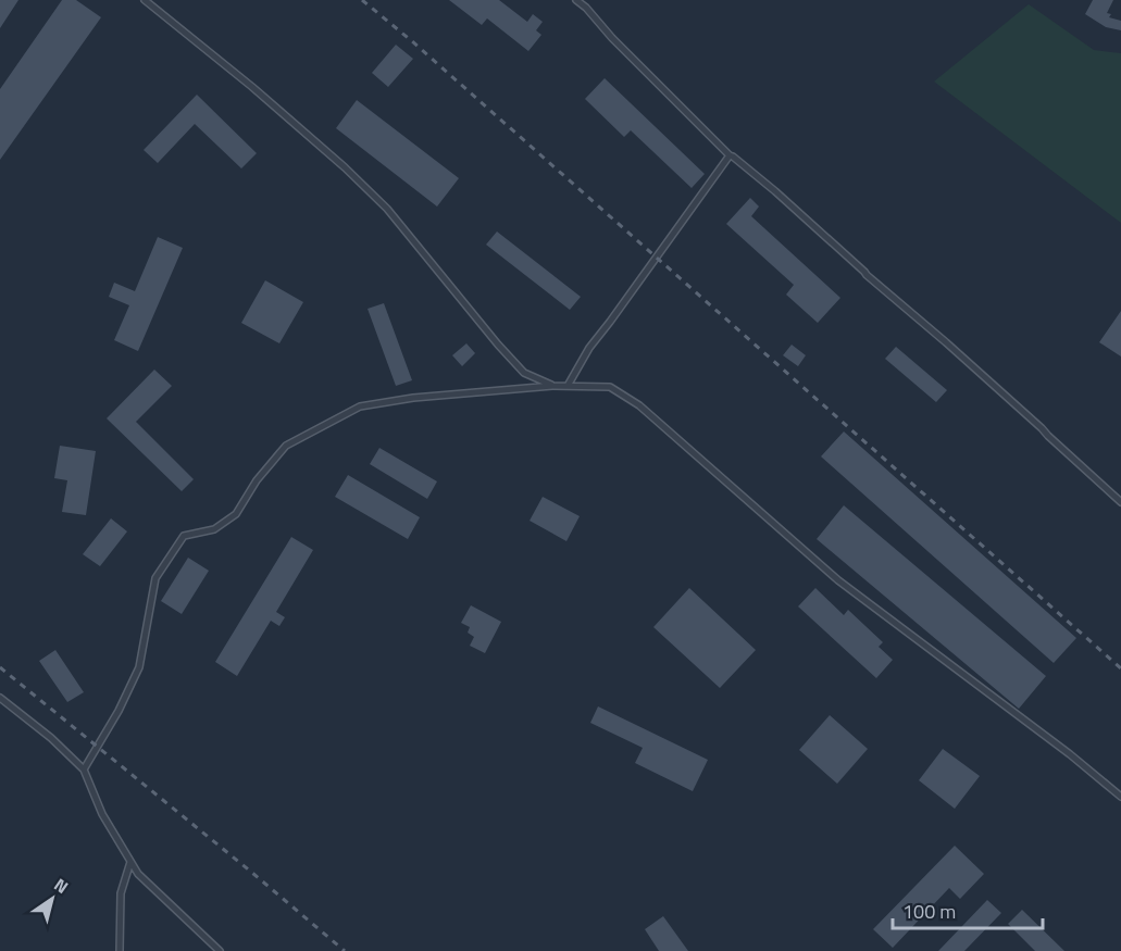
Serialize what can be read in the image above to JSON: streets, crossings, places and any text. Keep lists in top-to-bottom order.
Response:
{
  "scale_bar": "100 m",
  "north": "top right"
}
